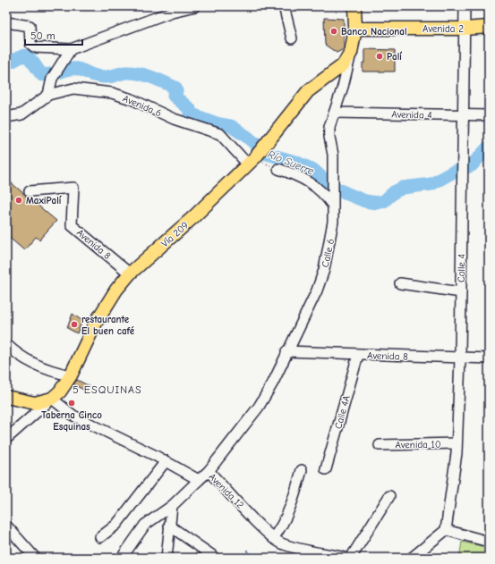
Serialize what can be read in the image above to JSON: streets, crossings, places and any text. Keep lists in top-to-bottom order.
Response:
{
  "streets": {
    "main road": ["Avenida 2", "Vía 209", "Calle 6"],
    "street": [
      "Avenida 6",
      "Avenida 4",
      "Avenida 8",
      "Calle 4",
      "Calle 4A",
      "Avenida 10",
      "Avenida 12"
    ]
  },
  "crossings": [
    ["Avenida 2", "Calle 6"],
    ["Avenida 2", "Calle 4"],
    ["Avenida 6", "Vía 209"],
    ["Avenida 4", "Calle 6"],
    ["Avenida 4", "Calle 4"],
    ["Vía 209", "Avenida 8"],
    ["Vía 209", "Calle 6"],
    ["Vía 209", "Avenida 12"],
    ["Avenida 8", "Calle 6"],
    ["Avenida 8", "Calle 4"],
    ["Avenida 8", "Calle 4A"],
    ["Calle 6", "Avenida 12"],
    ["Calle 4", "Avenida 10"]
  ],
  "districts": ["5 ESQUINAS"],
  "water": ["Río Suerre"],
  "places": [
    "Banco Nacional",
    "Palí",
    "MaxiPalí",
    "restaurante El buen café",
    "Taberna Cinco Esquinas"
  ],
  "scale_bar": "50 m"
}
